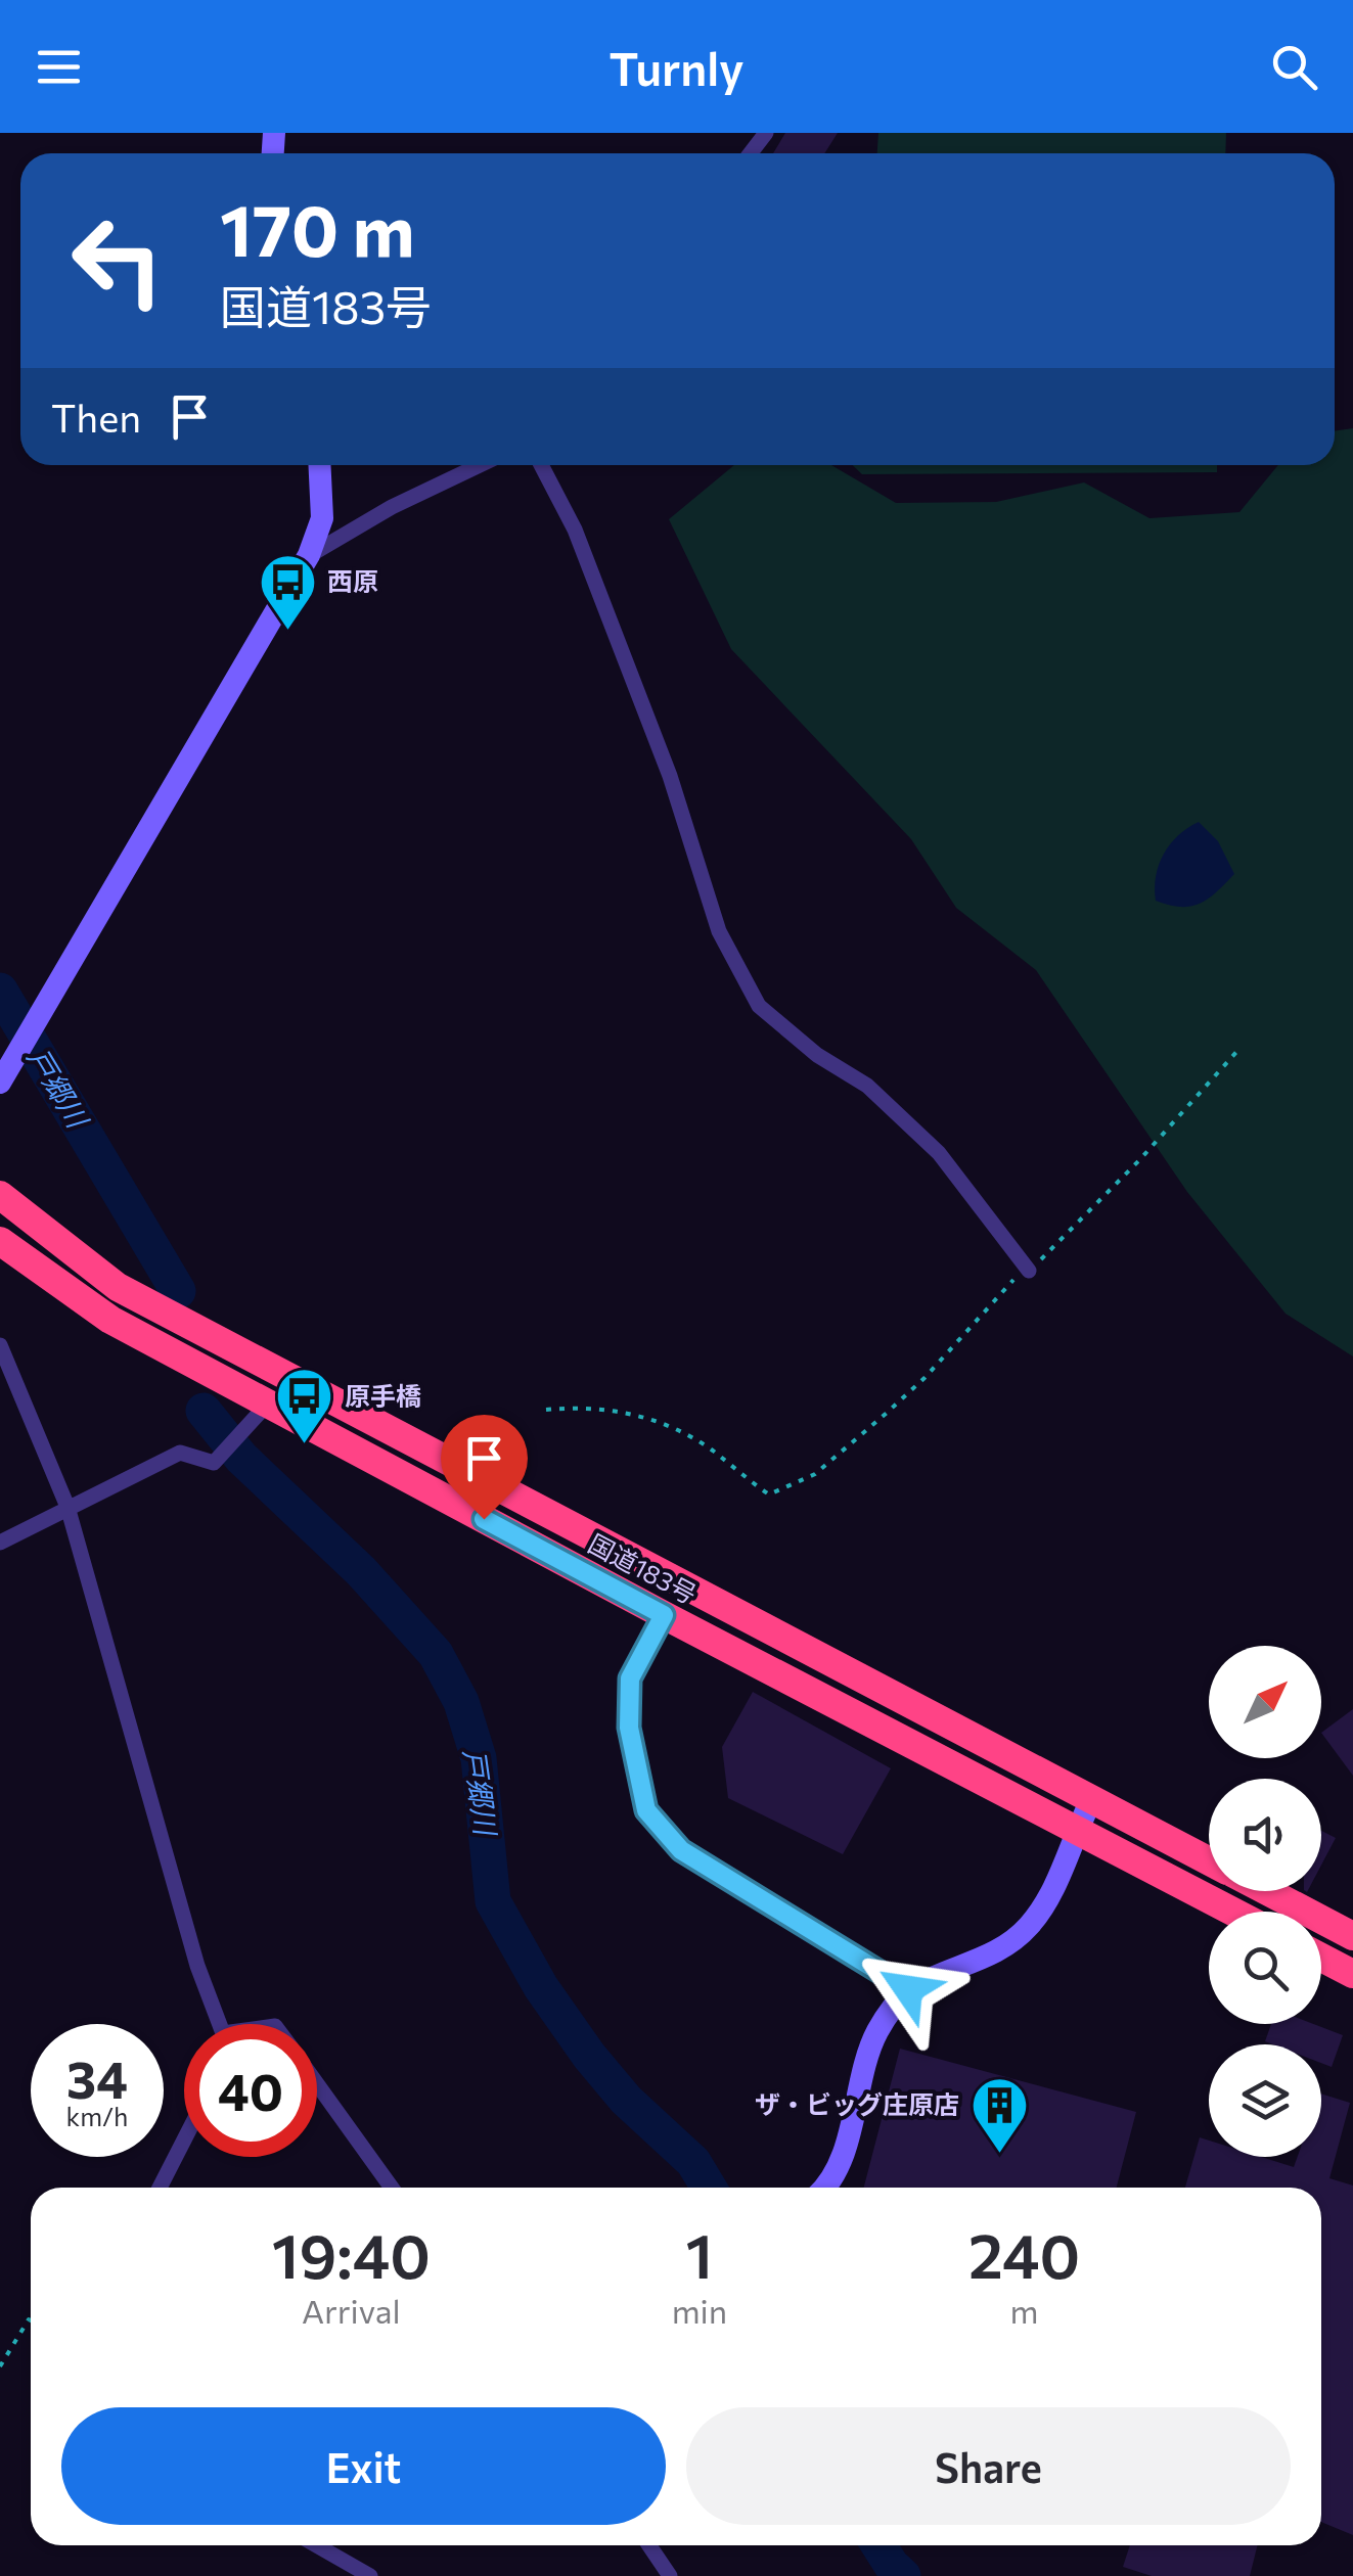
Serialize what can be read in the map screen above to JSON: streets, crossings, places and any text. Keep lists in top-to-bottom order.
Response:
{
  "streets": {
    "highway": ["国道183号"]
  },
  "water": ["戸郷川"],
  "places": {
    "bus stop": ["西原", "原手橋"],
    "building": ["ザ・ビッグ庄原店"]
  },
  "north": "top right",
  "page": {
    "header": "Turnly",
    "turn": ["170 m", "国道183号"],
    "then": "Then",
    "speed": "34 km/h",
    "limit": "40",
    "eta": [
      "19:40",
      "Arrival",
      "1",
      "min",
      "240",
      "m"
    ],
    "buttons": ["Exit", "Share"]
  }
}
